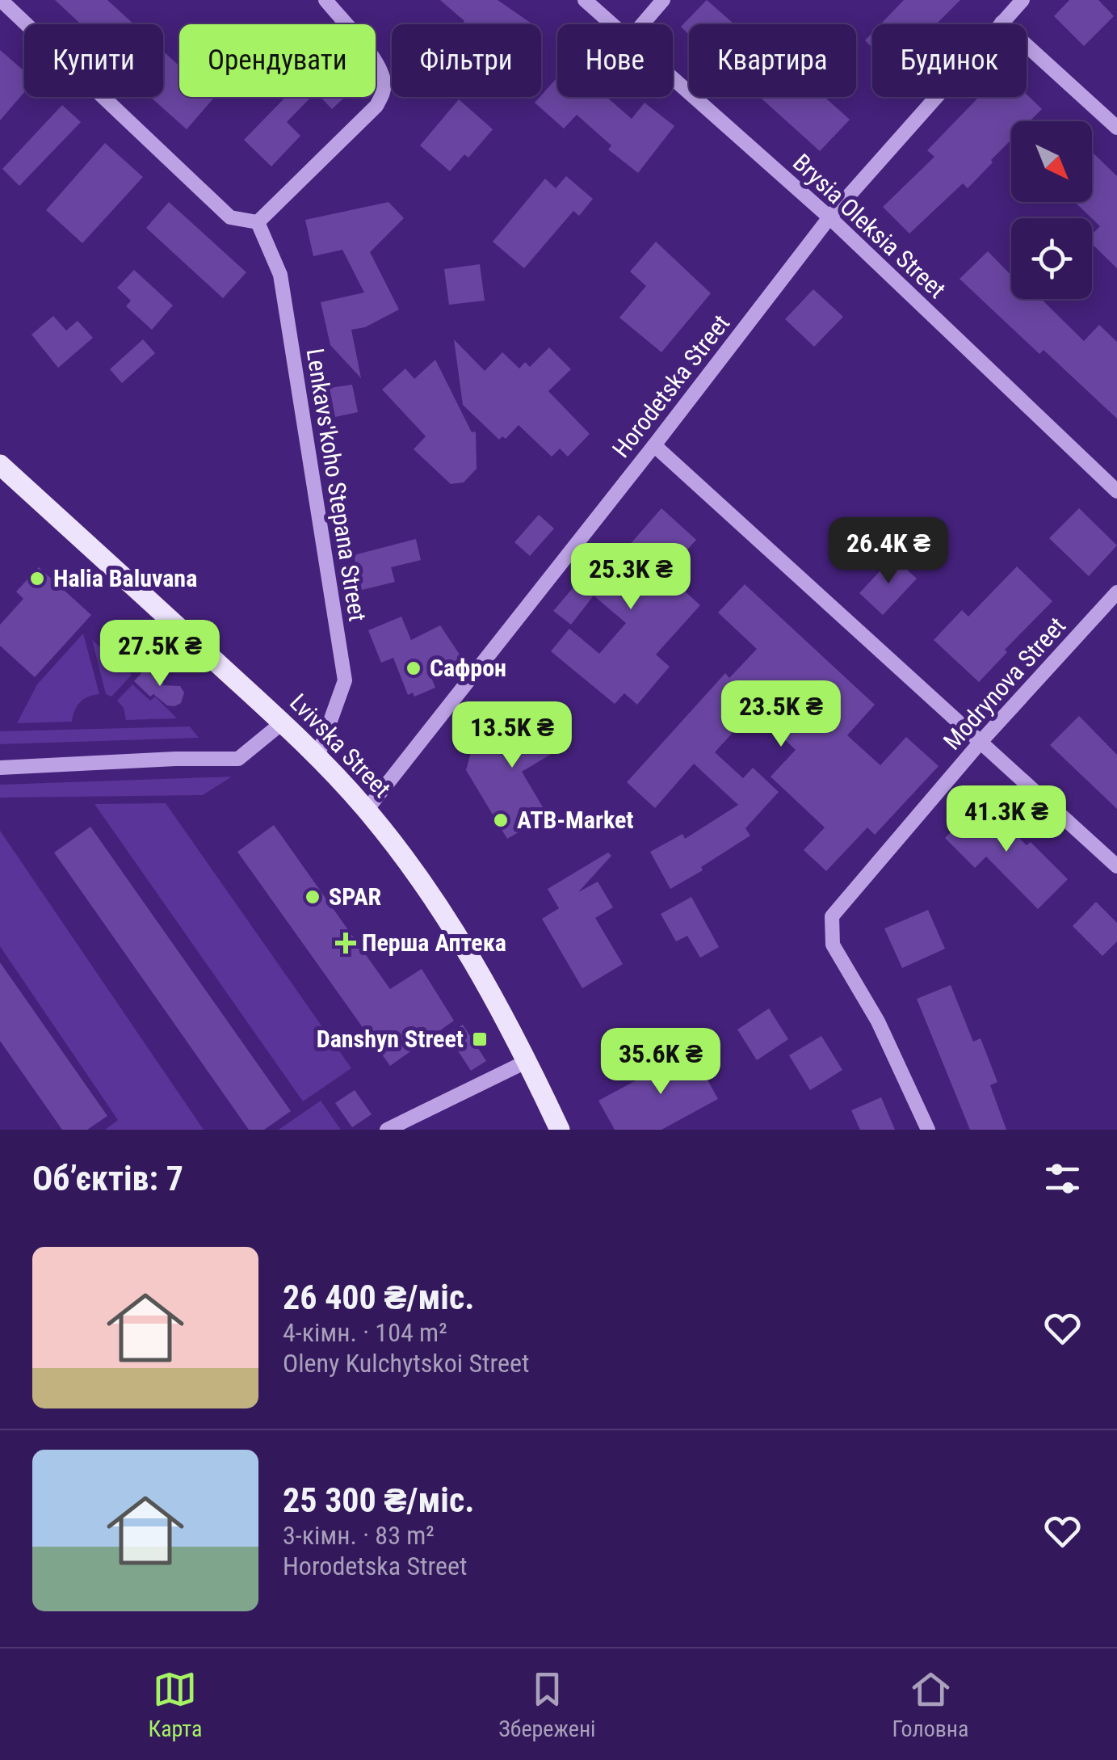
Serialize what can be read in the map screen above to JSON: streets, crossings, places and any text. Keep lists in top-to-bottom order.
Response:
{
  "streets": {
    "main road": ["Lvivska Street"],
    "street": [
      "Brysia Oleksia Street",
      "Horodetska Street",
      "Lenkavsʹkoho Stepana Street",
      "Modrynova Street"
    ]
  },
  "crossings": [
    ["Brysia Oleksia Street", "Horodetska Street"],
    ["Horodetska Street", "Lvivska Street"],
    ["Lenkavsʹkoho Stepana Street", "Lvivska Street"]
  ],
  "places": {
    "other": [
      "Halia Baluvana",
      "Сафрон",
      "ATB-Market",
      "SPAR"
    ],
    "health": ["Перша Аптека"],
    "transit": ["Danshyn Street"]
  },
  "north": "bottom right",
  "page": {
    "chip": [
      "Купити",
      "Орендувати",
      "Фільтри",
      "Нове",
      "Квартира",
      "Будинок"
    ],
    "price": [
      "26.4K ₴",
      "25.3K ₴",
      "27.5K ₴",
      "23.5K ₴",
      "13.5K ₴",
      "41.3K ₴",
      "35.6K ₴"
    ],
    "heading": "Об’єктів: 7",
    "list": [
      {
        "name": "26 400 ₴/міс.",
        "note": "4-кімн. · 104 m² · Oleny Kulchytskoi Street"
      },
      {
        "name": "25 300 ₴/міс.",
        "note": "3-кімн. · 83 m² · Horodetska Street"
      }
    ],
    "tabs": ["Карта", "Збережені", "Головна"]
  }
}
